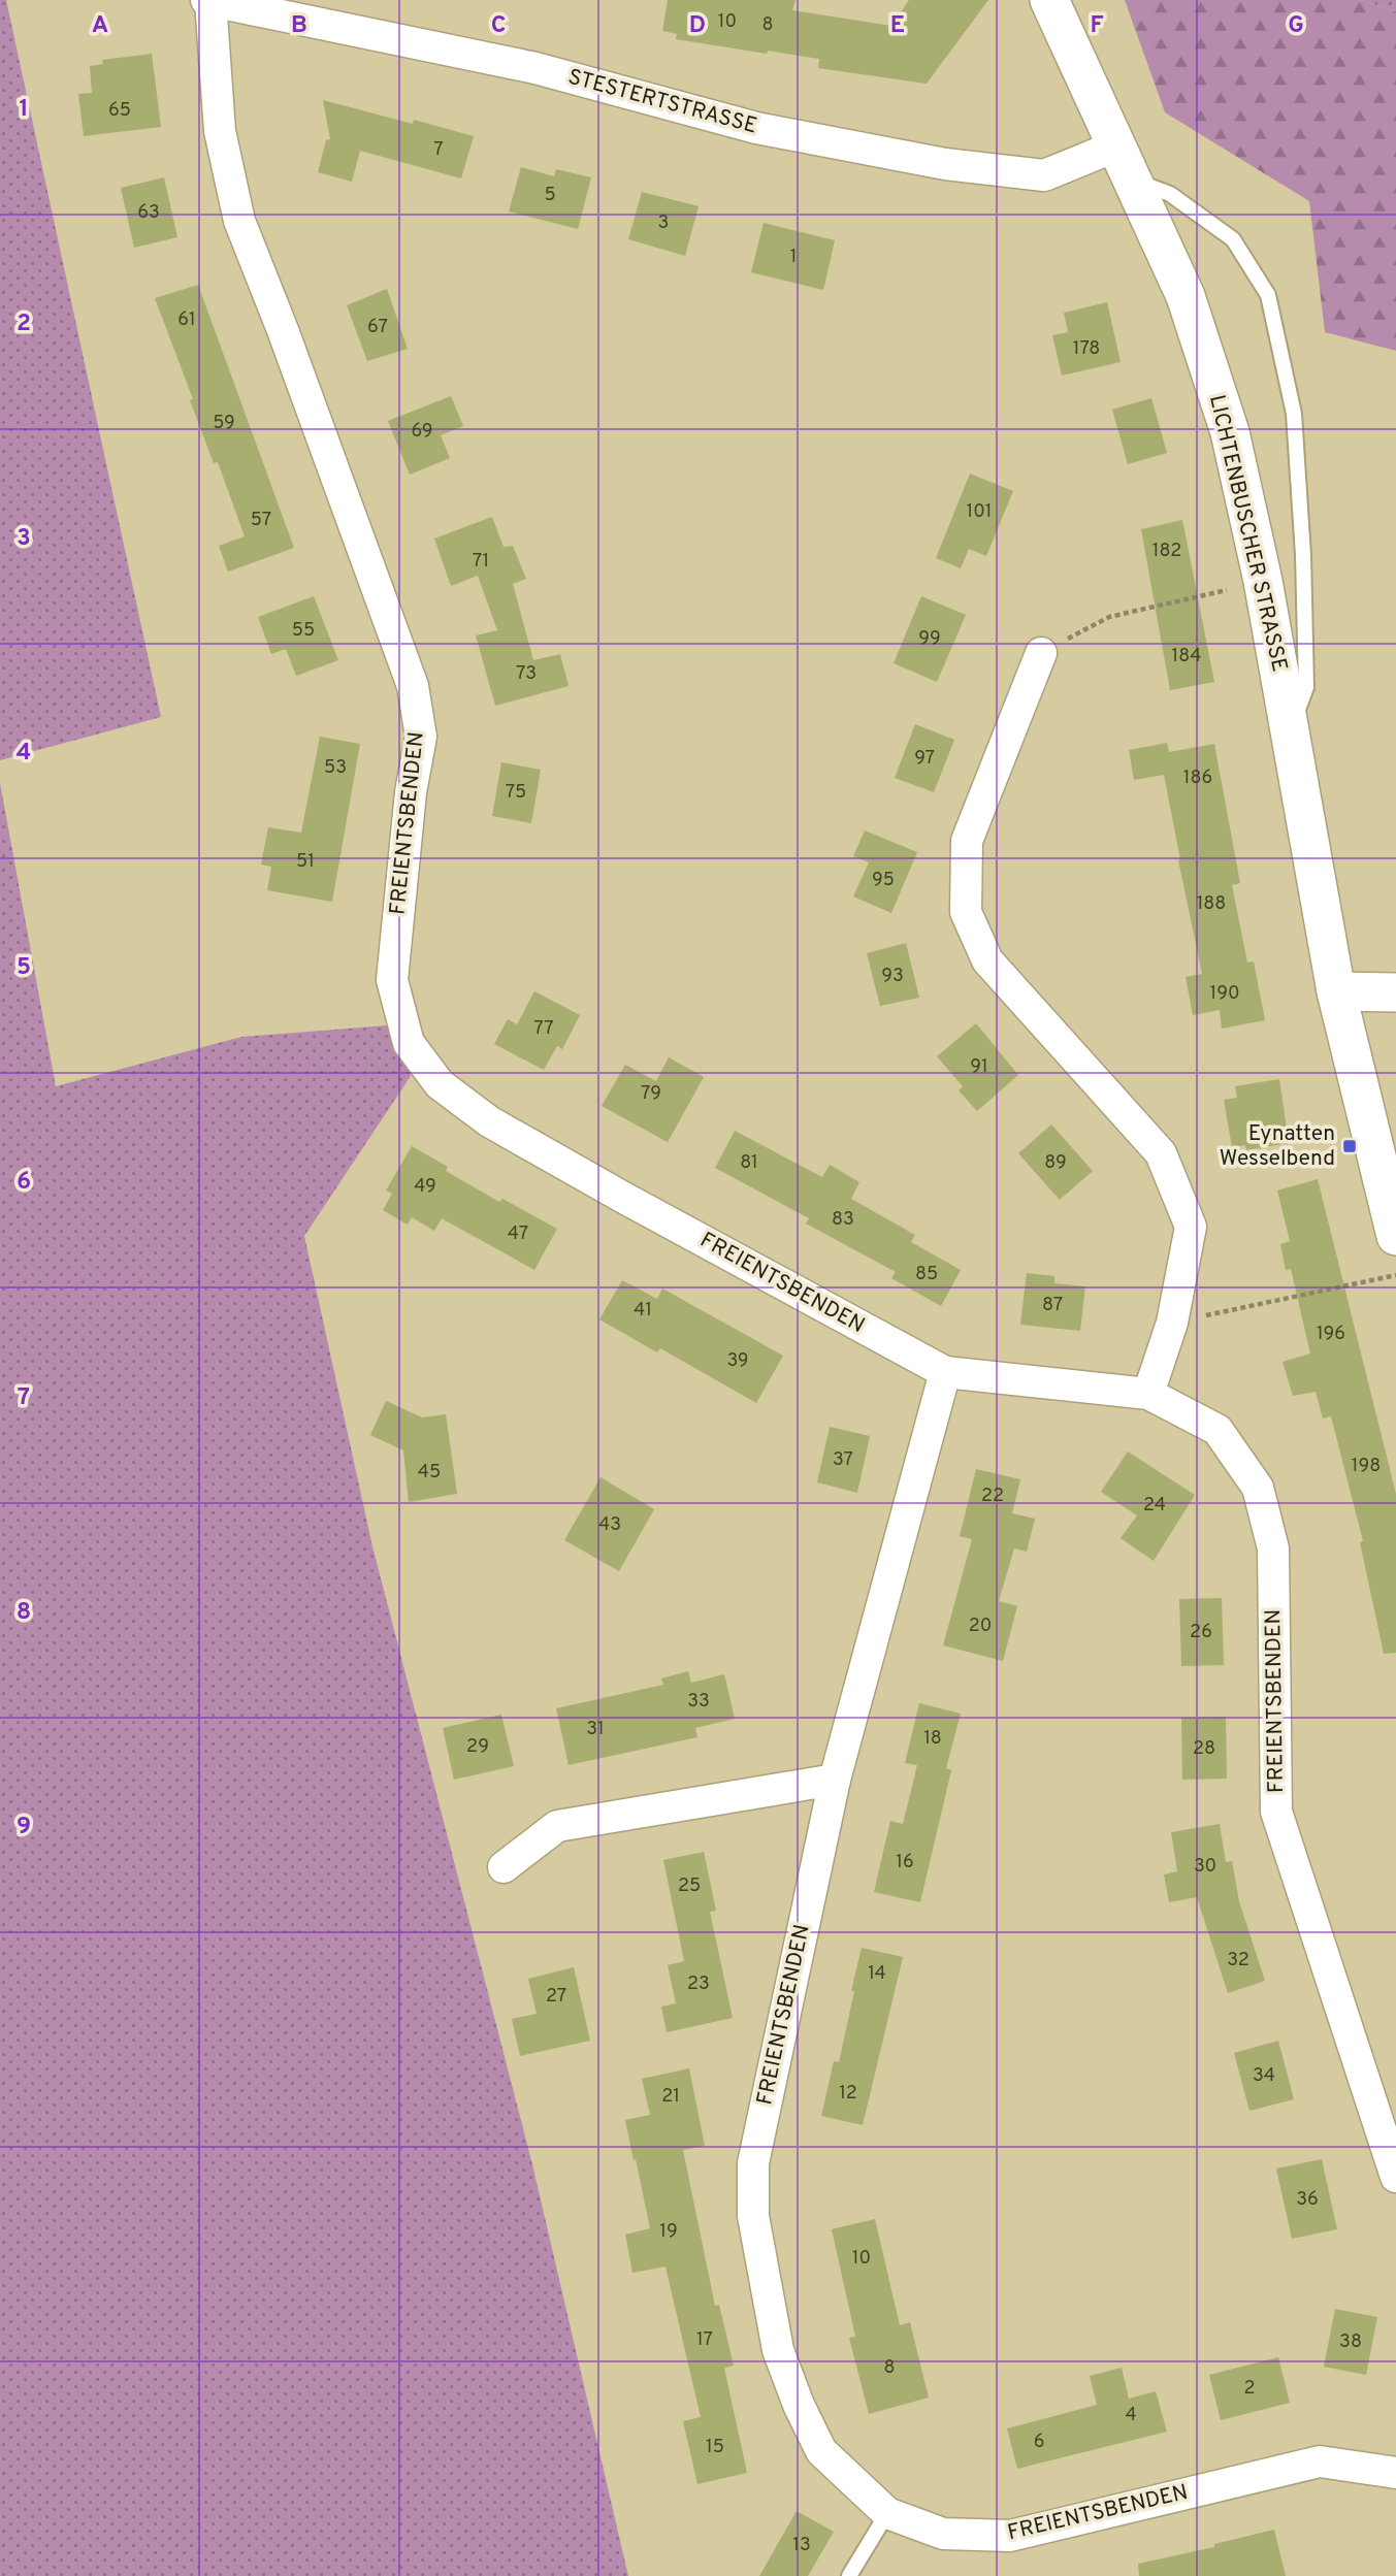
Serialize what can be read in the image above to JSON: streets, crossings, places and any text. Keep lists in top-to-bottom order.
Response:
{
  "streets": {
    "street": ["STESTERTSTRASSE", "LICHTENBUSCHER STRASSE", "FREIENTSBENDEN"]
  },
  "crossings": [
    ["STESTERTSTRASSE", "LICHTENBUSCHER STRASSE"],
    ["STESTERTSTRASSE", "FREIENTSBENDEN"]
  ],
  "places": {
    "transit": ["Eynatten Wesselbend"]
  },
  "house_numbers": [
    "10",
    "8",
    "65",
    "7",
    "5",
    "63",
    "3",
    "1",
    "61",
    "67",
    "178",
    "59",
    "69",
    "101",
    "57",
    "182",
    "71",
    "55",
    "99",
    "184",
    "73",
    "97",
    "53",
    "186",
    "75",
    "51",
    "95",
    "188",
    "93",
    "190",
    "77",
    "91",
    "79",
    "81",
    "89",
    "49",
    "83",
    "47",
    "85",
    "87",
    "41",
    "196",
    "39",
    "37",
    "198",
    "45",
    "22",
    "24",
    "43",
    "20",
    "26",
    "33",
    "31",
    "18",
    "29",
    "28",
    "16",
    "30",
    "25",
    "32",
    "14",
    "23",
    "27",
    "34",
    "12",
    "21",
    "36",
    "19",
    "10",
    "17",
    "38",
    "8",
    "2",
    "4",
    "6",
    "15",
    "13"
  ],
  "grid": {
    "columns": [
      "A",
      "B",
      "C",
      "D",
      "E",
      "F",
      "G"
    ],
    "rows": [
      "1",
      "2",
      "3",
      "4",
      "5",
      "6",
      "7",
      "8",
      "9"
    ]
  }
}
